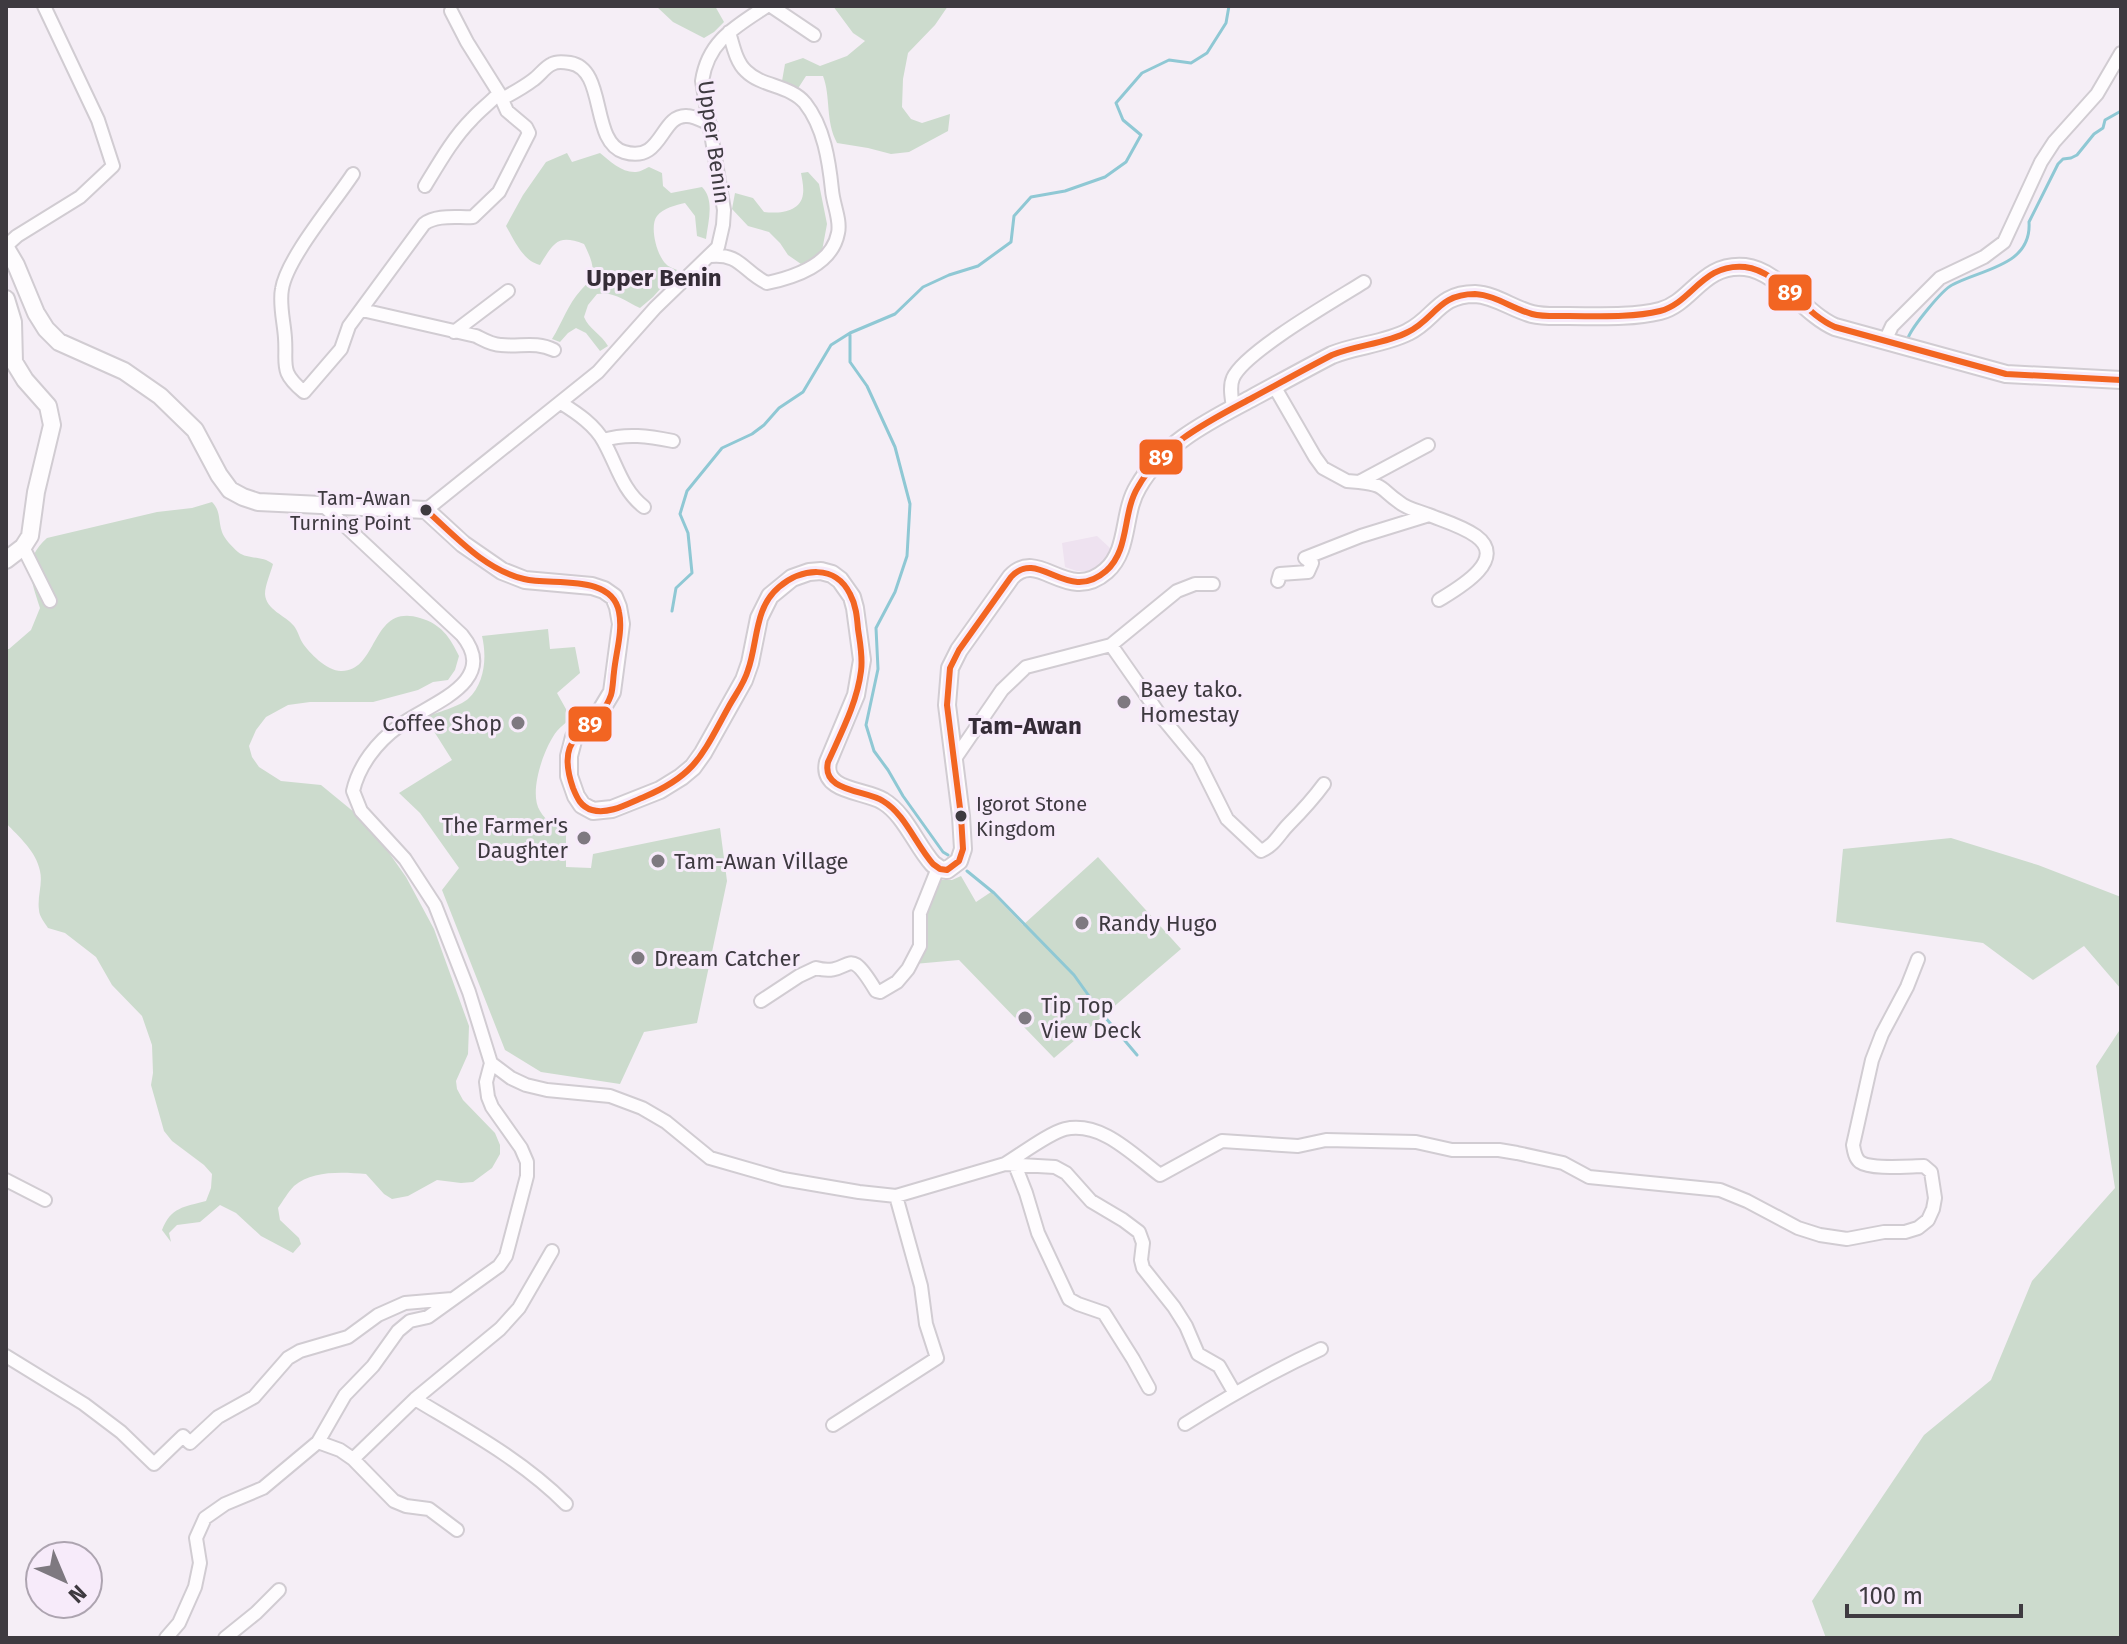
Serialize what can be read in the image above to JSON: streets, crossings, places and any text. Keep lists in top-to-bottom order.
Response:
{
  "streets": {
    "street": ["Upper Benin"]
  },
  "districts": ["Upper Benin", "Tam-Awan"],
  "places": [
    "Tam-Awan Turning Point",
    "Baey tako. Homestay",
    "Coffee Shop",
    "Igorot Stone Kingdom",
    "The Farmer's Daughter",
    "Tam-Awan Village",
    "Randy Hugo",
    "Dream Catcher",
    "Tip Top View Deck"
  ],
  "lines": ["transit line 89"],
  "scale_bar": "100 m",
  "north": "bottom right"
}
